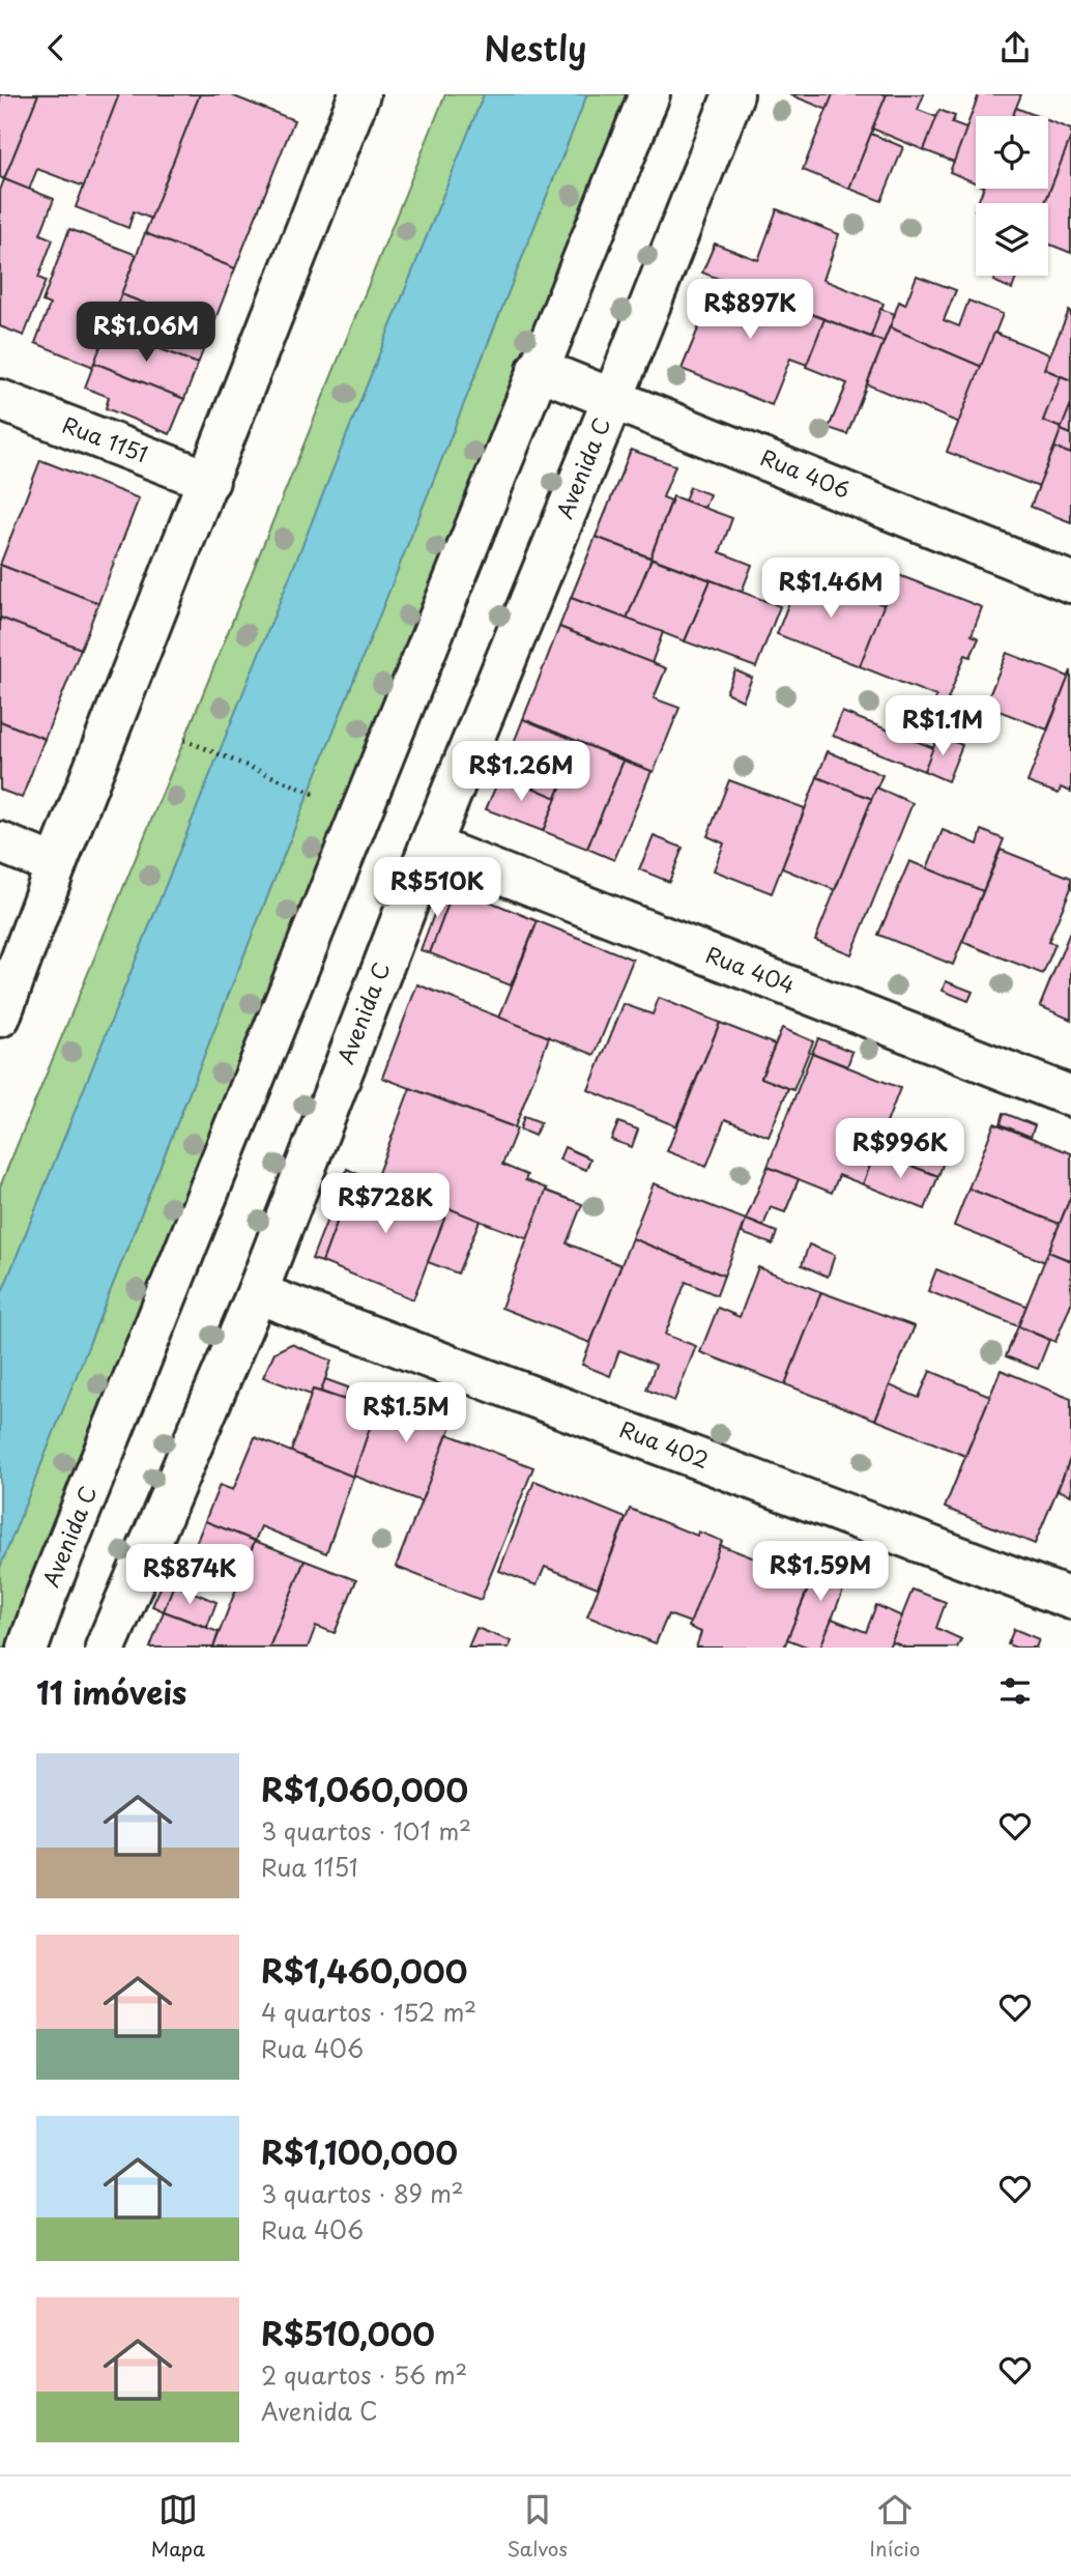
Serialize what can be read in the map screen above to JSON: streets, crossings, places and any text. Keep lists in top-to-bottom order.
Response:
{
  "streets": {
    "street": [
      "Rua 1151",
      "Avenida C",
      "Rua 406",
      "Rua 404",
      "Rua 402"
    ]
  },
  "crossings": [
    ["Avenida C", "Rua 406"],
    ["Avenida C", "Rua 404"],
    ["Avenida C", "Rua 402"]
  ],
  "page": {
    "header": "Nestly",
    "price": [
      "R$897K",
      "R$1.06M",
      "R$1.46M",
      "R$1.1M",
      "R$1.26M",
      "R$510K",
      "R$996K",
      "R$728K",
      "R$1.5M",
      "R$1.59M",
      "R$874K"
    ],
    "heading": "11 imóveis",
    "list": [
      {
        "name": "R$1,060,000",
        "note": "3 quartos · 101 m² · Rua 1151"
      },
      {
        "name": "R$1,460,000",
        "note": "4 quartos · 152 m² · Rua 406"
      },
      {
        "name": "R$1,100,000",
        "note": "3 quartos · 89 m² · Rua 406"
      },
      {
        "name": "R$510,000",
        "note": "2 quartos · 56 m² · Avenida C"
      }
    ],
    "tabs": ["Mapa", "Salvos", "Início"]
  }
}
